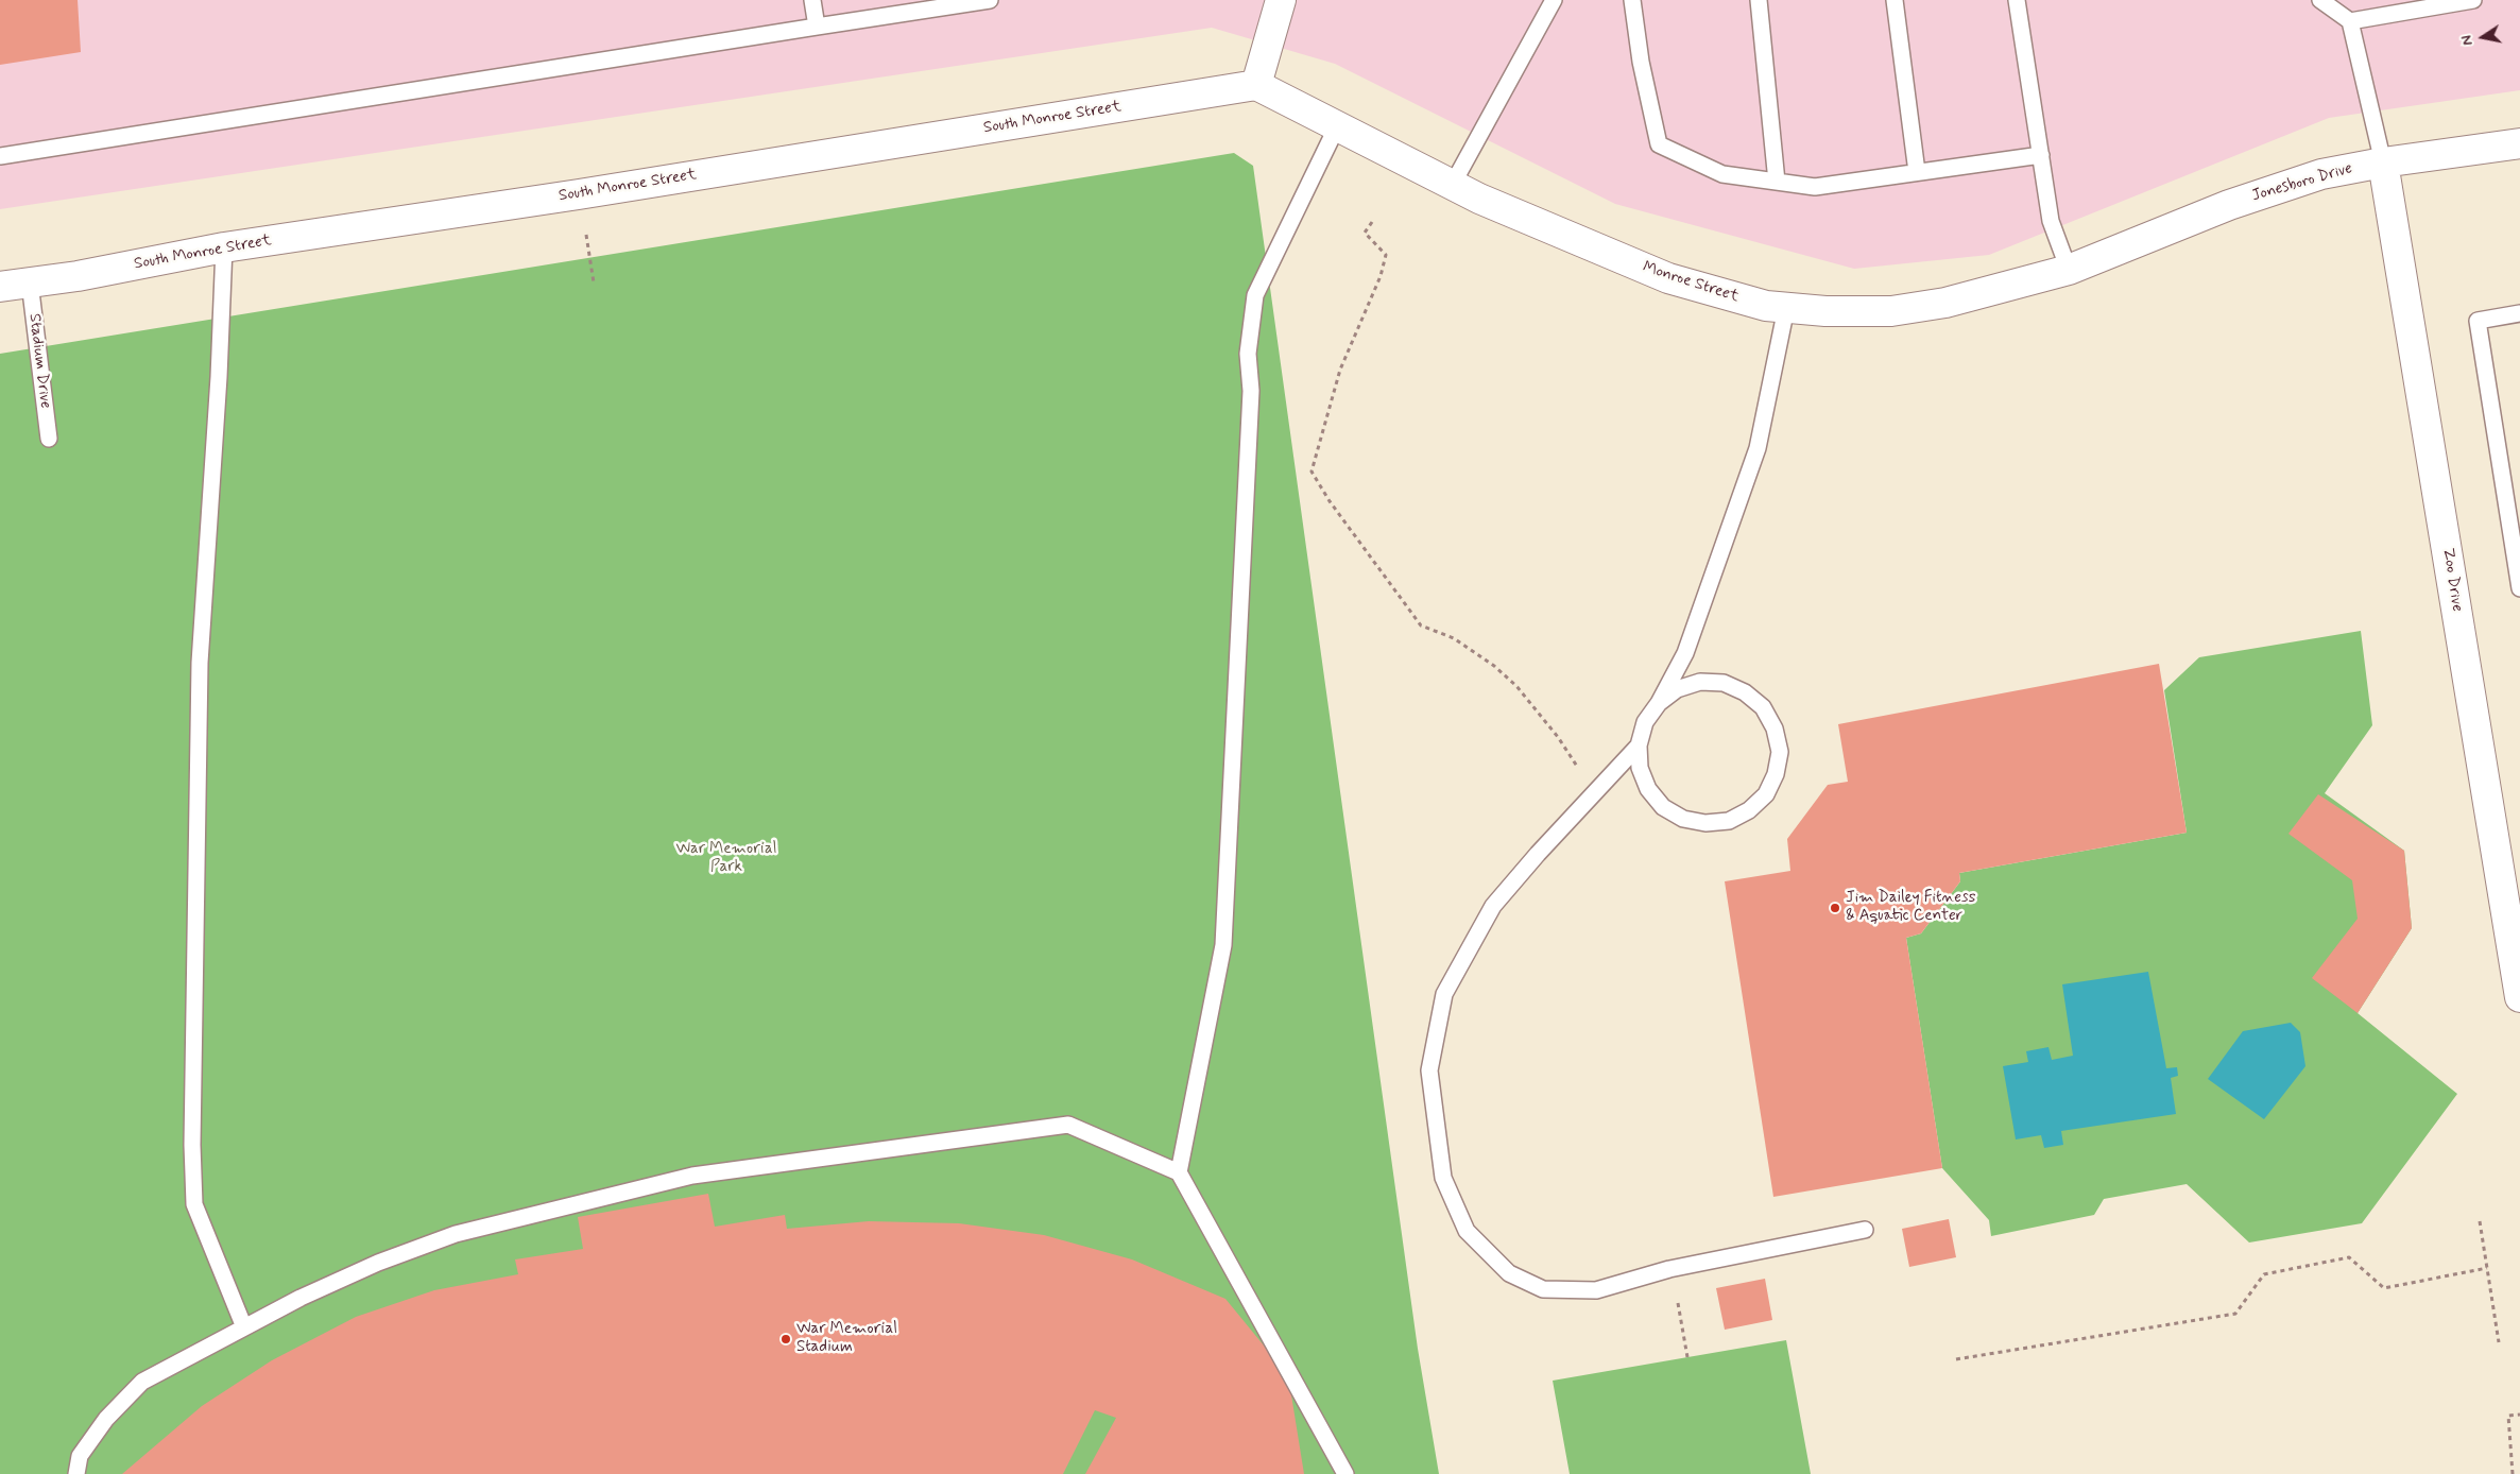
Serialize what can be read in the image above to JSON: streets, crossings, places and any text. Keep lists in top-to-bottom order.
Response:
{
  "streets": {
    "street": [
      "South Monroe Street",
      "Jonesboro Drive",
      "Monroe Street",
      "Zoo Drive"
    ],
    "lane": ["Stadium Drive"]
  },
  "crossings": [
    ["South Monroe Street", "Monroe Street"],
    ["South Monroe Street", "Stadium Drive"],
    ["Jonesboro Drive", "Monroe Street"],
    ["Jonesboro Drive", "Zoo Drive"]
  ],
  "parks": ["War Memorial Park"],
  "places": ["Jim Dailey Fitness & Aquatic Center", "War Memorial Stadium"],
  "north": "left"
}
